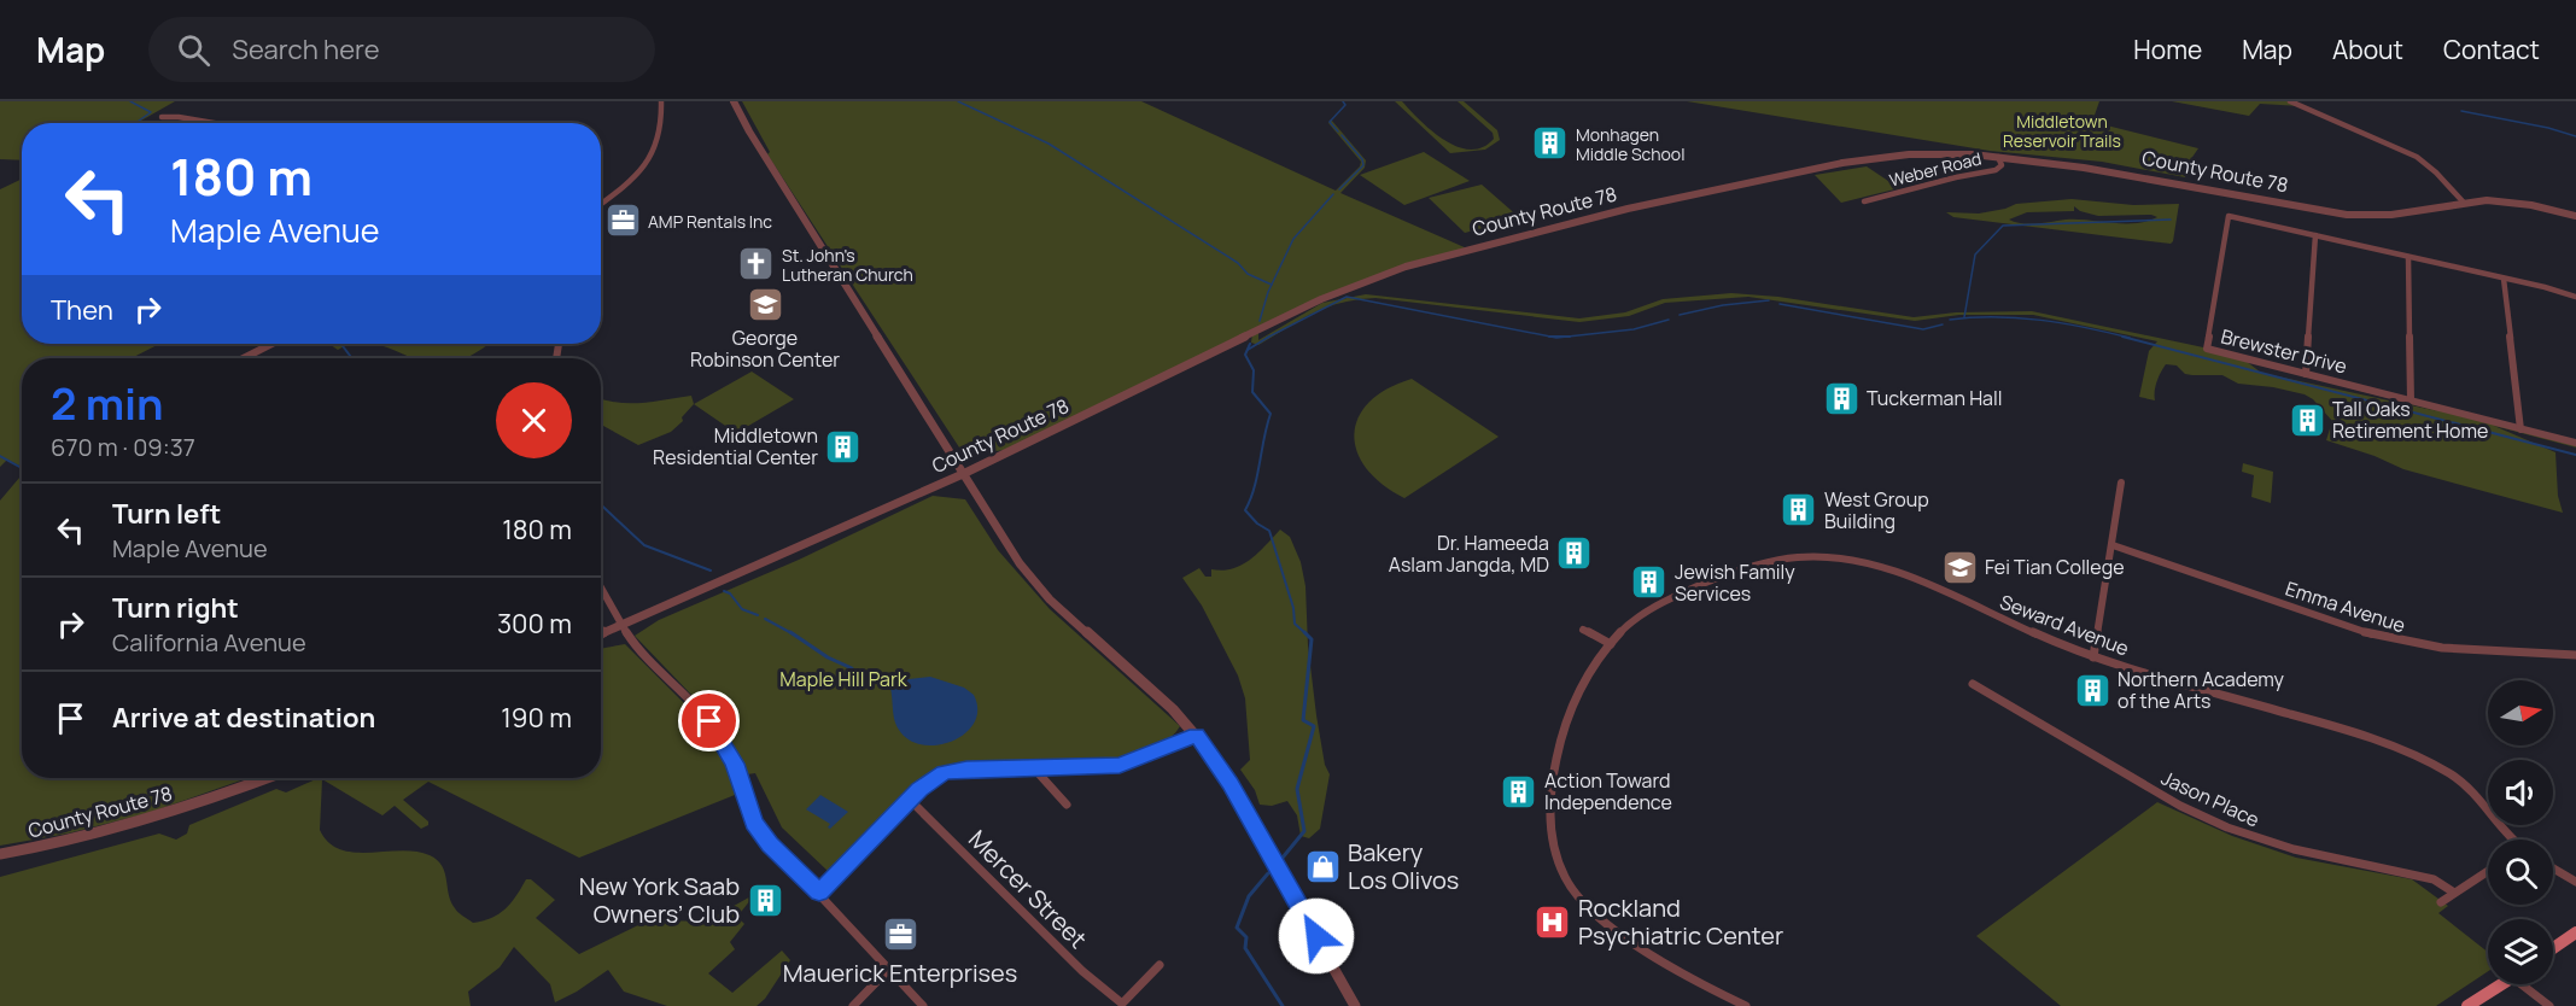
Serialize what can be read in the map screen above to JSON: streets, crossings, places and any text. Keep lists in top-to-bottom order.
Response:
{
  "streets": {
    "street": [
      "Weber Road",
      "County Route 78",
      "Brewster Drive",
      "Emma Avenue",
      "Seward Avenue",
      "Jason Place",
      "Mercer Street"
    ]
  },
  "crossings": [
    ["Weber Road", "County Route 78"]
  ],
  "parks": ["Middletown Reservoir Trails", "Maple Hill Park"],
  "places": {
    "building": [
      "Monhagen Middle School",
      "Tuckerman Hall",
      "Tall Oaks Retirement Home",
      "Middletown Residential Center",
      "West Group Building",
      "Dr. Hameeda Aslam Jangda, MD",
      "Jewish Family Services",
      "Northern Academy of the Arts",
      "Action Toward Independence",
      "New York Saab Owners’ Club"
    ],
    "office": ["AMP Rentals Inc", "Mauerick Enterprises"],
    "church": ["St. John's Lutheran Church"],
    "school or university": ["George Robinson Center", "Fei Tian College"],
    "shop": ["Bakery Los Olivos"],
    "hospital": ["Rockland Psychiatric Center"]
  },
  "north": "right",
  "page": {
    "header": "Map",
    "search": "Search here",
    "nav": [
      "Home",
      "Map",
      "About",
      "Contact"
    ],
    "turn": ["180 m", "Maple Avenue"],
    "then": "Then",
    "heading": ["2 min", "670 m · 09:37"],
    "list": [
      {
        "name": "Turn left",
        "note": "Maple Avenue",
        "value": "180 m"
      },
      {
        "name": "Turn right",
        "note": "California Avenue",
        "value": "300 m"
      },
      {
        "name": "Arrive at destination",
        "value": "190 m"
      }
    ]
  }
}
